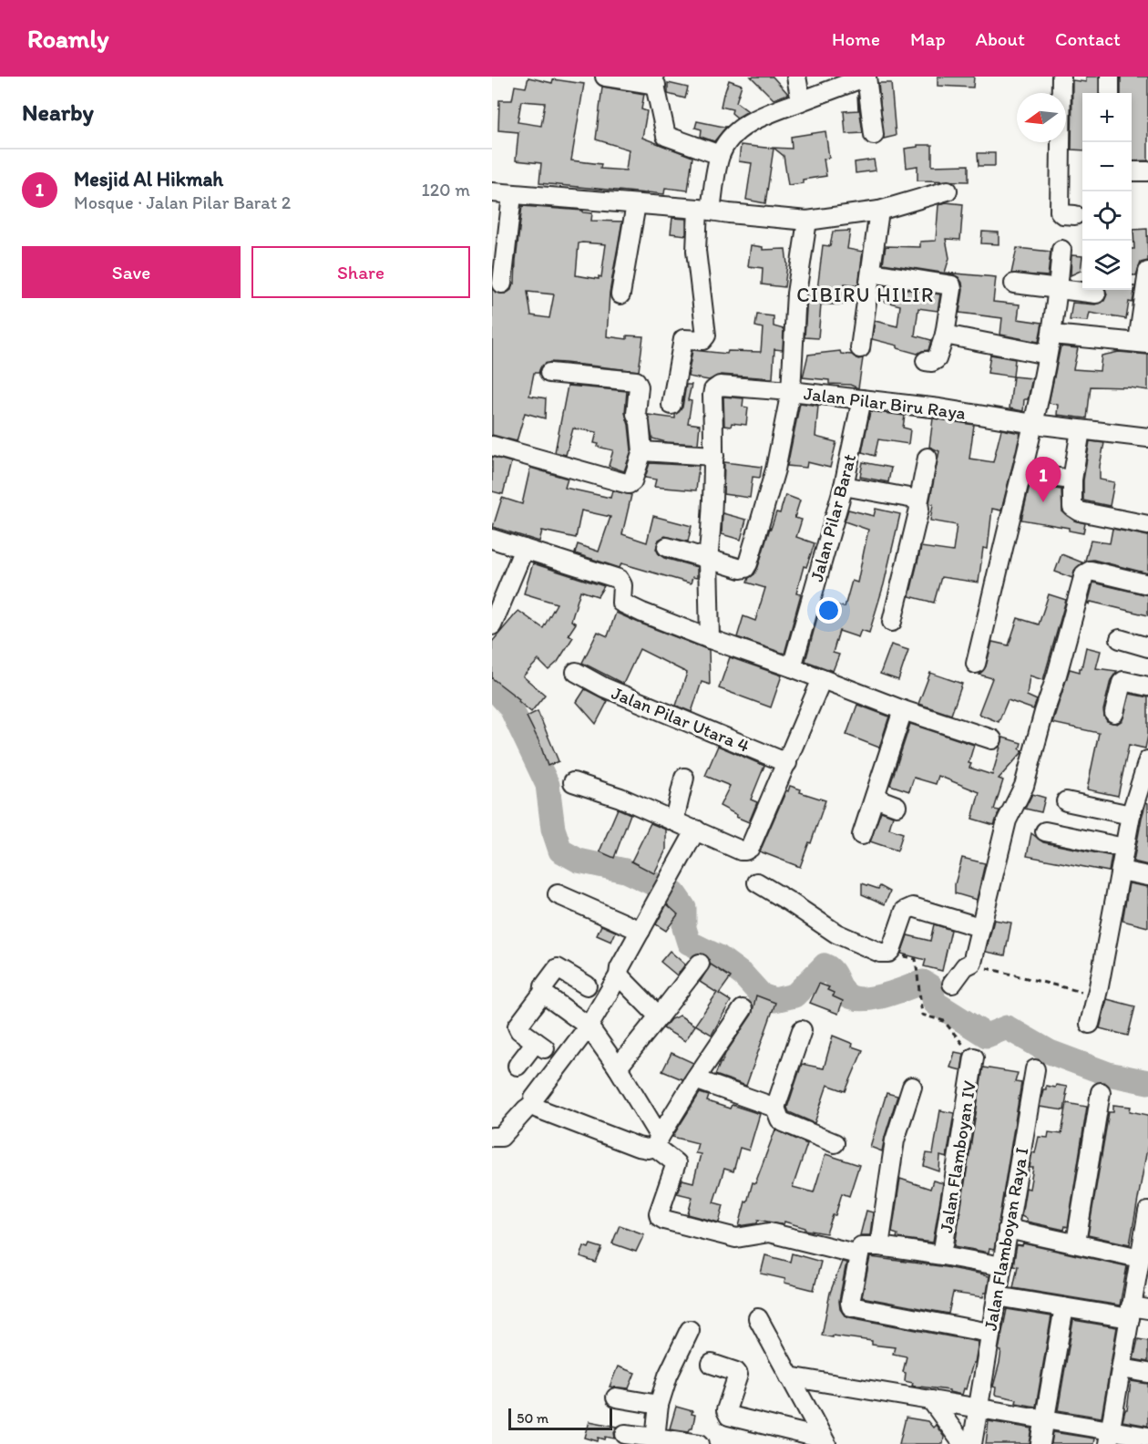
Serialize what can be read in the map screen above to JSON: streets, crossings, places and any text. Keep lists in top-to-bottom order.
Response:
{
  "streets": {
    "street": [
      "Jalan Pilar Biru Raya",
      "Jalan Pilar Barat",
      "Jalan Pilar Utara 4",
      "Jalan Flamboyan IV",
      "Jalan Flamboyan Raya I"
    ]
  },
  "crossings": [
    ["Jalan Pilar Biru Raya", "Jalan Pilar Barat"]
  ],
  "districts": ["CIBIRU HILIR"],
  "scale_bar": "50 m",
  "north": "left",
  "page": {
    "header": "Roamly",
    "nav": [
      "Home",
      "Map",
      "About",
      "Contact"
    ],
    "heading": "Nearby",
    "map_buttons": ["+", "−"],
    "list": [
      {
        "mark": "1",
        "name": "Mesjid Al Hikmah",
        "note": "Mosque · Jalan Pilar Barat 2",
        "value": "120 m"
      }
    ],
    "buttons": ["Save", "Share"],
    "pins": "1",
    "scale": "50 m"
  }
}
